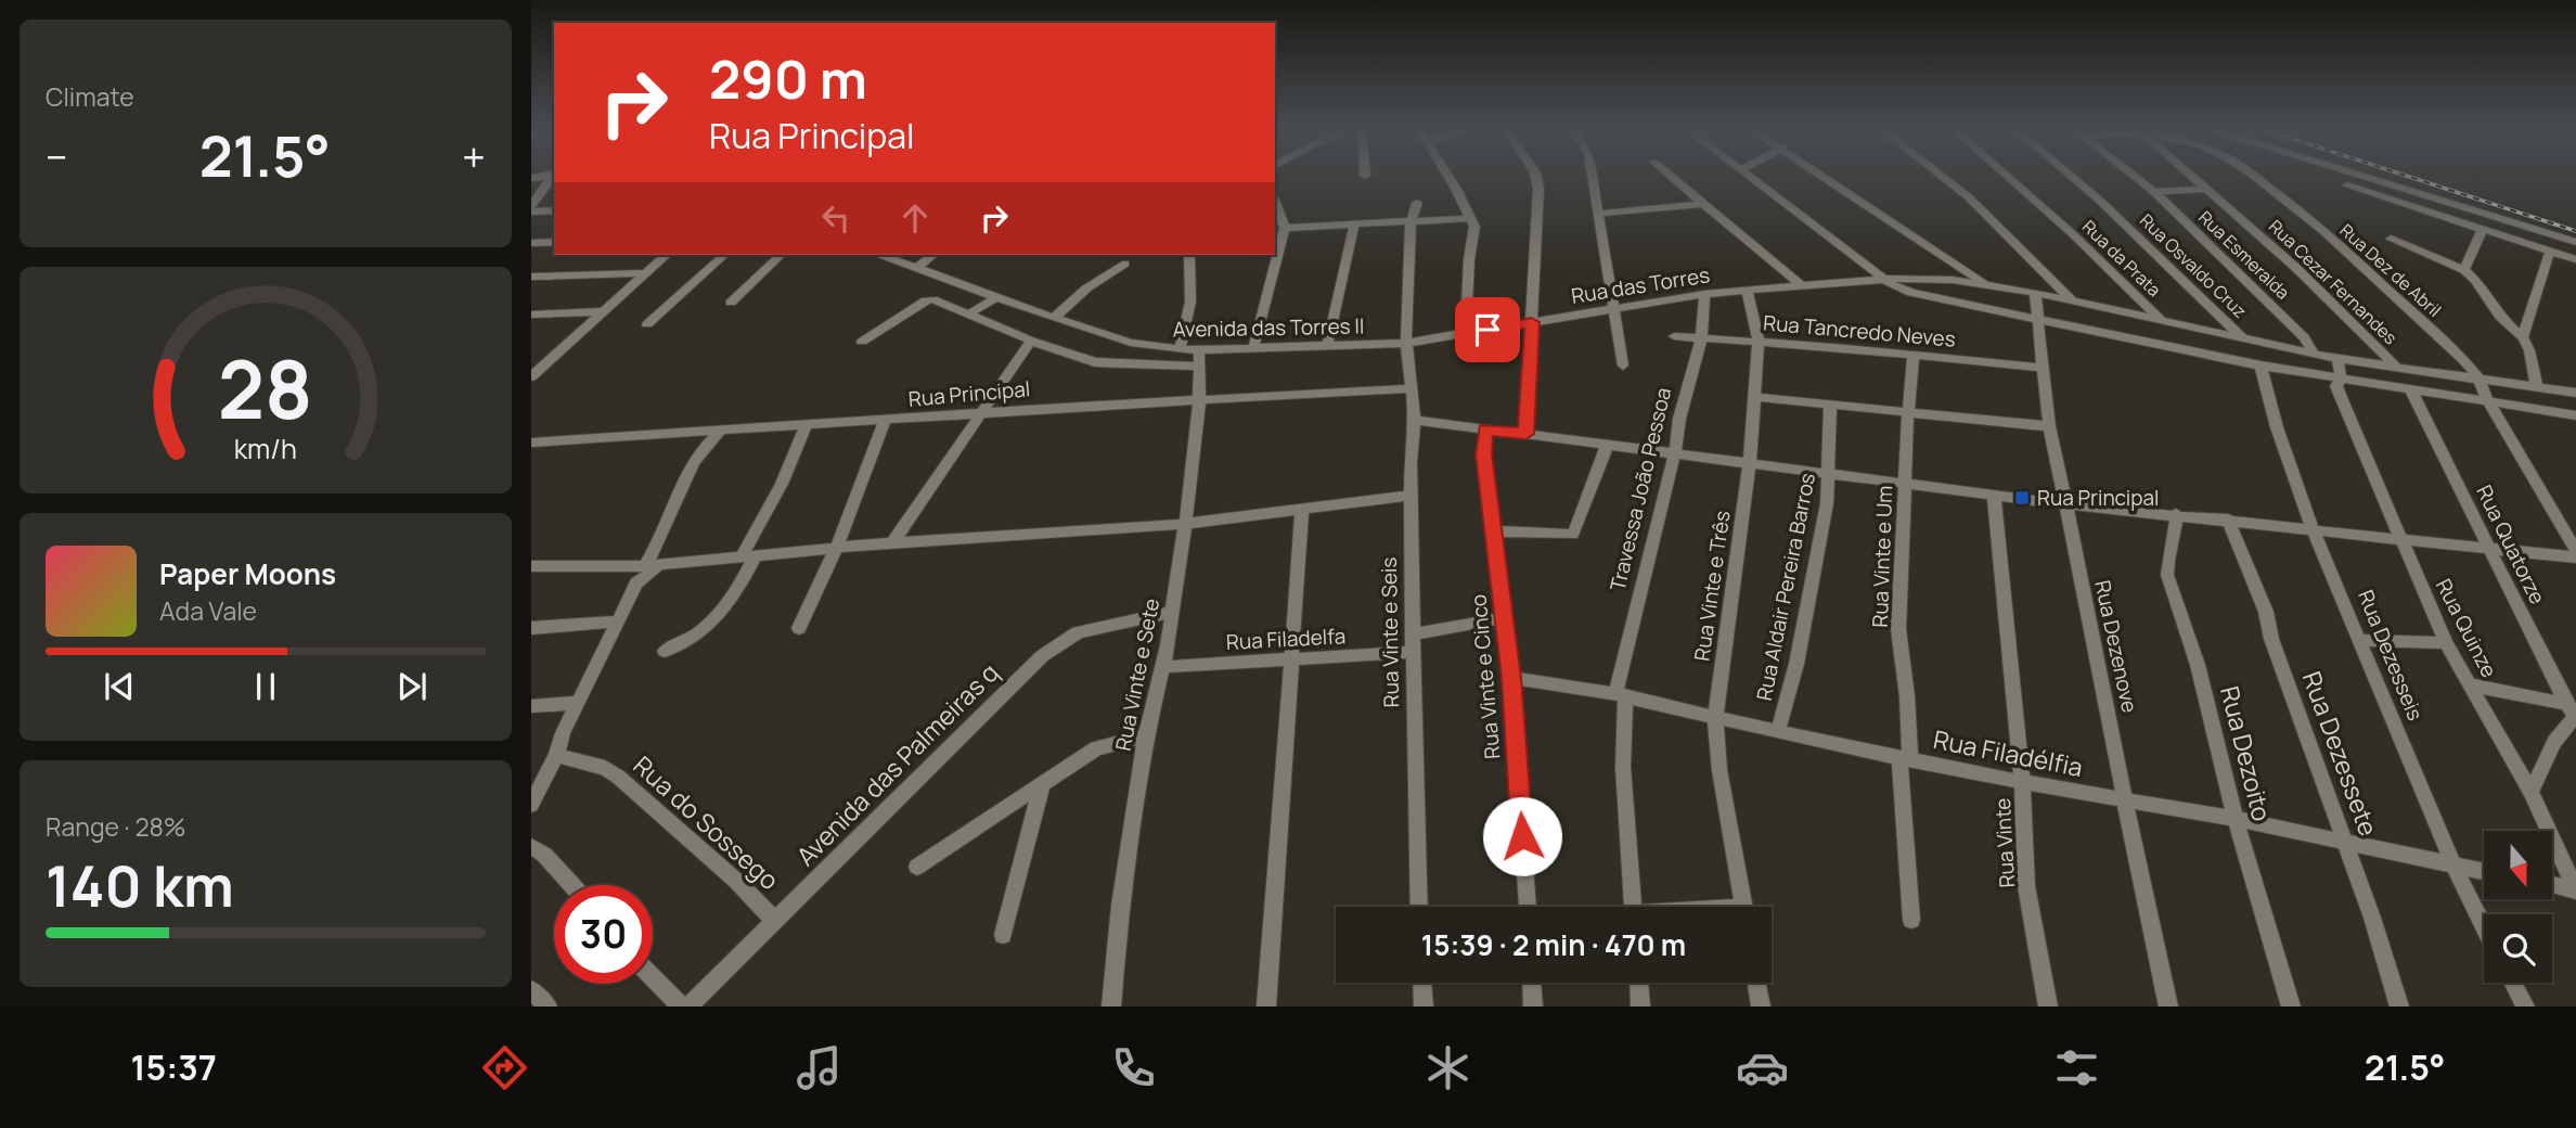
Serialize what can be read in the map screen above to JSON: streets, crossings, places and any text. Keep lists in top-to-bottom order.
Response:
{
  "streets": {
    "street": [
      "Rua Esmeralda",
      "Rua da Prata",
      "Rua Osvaldo Cruz",
      "Rua Dez de Abril",
      "Rua Cezar Fernandes",
      "Rua das Torres",
      "Avenida das Torres II",
      "Rua Tancredo Neves",
      "Rua Principal",
      "Travessa João Pessoa",
      "Rua Quatorze",
      "Rua Vinte e Um",
      "Rua Vinte e Três",
      "Rua Aldair Pereira Barros",
      "Rua Quinze",
      "Rua Vinte e Seis",
      "Rua Filadelfa",
      "Rua Dezenove",
      "Rua Dezesseis",
      "Rua Vinte e Sete",
      "Rua Vinte e Cinco",
      "Rua Filadélfia",
      "Rua Dezoito",
      "Rua Dezessete",
      "Avenida das Palmeiras q",
      "Rua do Sossego",
      "Rua Vinte"
    ]
  },
  "crossings": [
    ["Rua Esmeralda", "Rua das Torres"],
    ["Rua da Prata", "Rua das Torres"],
    ["Rua Osvaldo Cruz", "Rua das Torres"],
    ["Rua Dez de Abril", "Rua das Torres"],
    ["Rua Cezar Fernandes", "Rua das Torres"],
    ["Rua das Torres", "Avenida das Torres II"],
    ["Rua das Torres", "Travessa João Pessoa"],
    ["Rua das Torres", "Rua Vinte e Três"],
    ["Rua das Torres", "Rua Quinze"],
    ["Rua das Torres", "Rua Vinte e Seis"],
    ["Rua das Torres", "Rua Dezenove"],
    ["Avenida das Torres II", "Rua Vinte e Seis"],
    ["Avenida das Torres II", "Rua Vinte e Sete"],
    ["Rua Tancredo Neves", "Travessa João Pessoa"],
    ["Rua Tancredo Neves", "Rua Vinte e Um"],
    ["Rua Tancredo Neves", "Rua Vinte e Três"],
    ["Rua Tancredo Neves", "Rua Dezenove"],
    ["Rua Principal", "Rua Vinte e Seis"],
    ["Rua Principal", "Rua Vinte e Sete"],
    ["Travessa João Pessoa", "Rua Filadélfia"],
    ["Rua Vinte e Um", "Rua Filadélfia"],
    ["Rua Vinte e Três", "Rua Filadélfia"],
    ["Rua Aldair Pereira Barros", "Rua Filadélfia"],
    ["Rua Vinte e Seis", "Rua Filadelfa"],
    ["Rua Filadelfa", "Rua Vinte e Sete"],
    ["Rua Dezenove", "Rua Filadélfia"],
    ["Rua Dezesseis", "Rua Filadélfia"],
    ["Rua Vinte e Sete", "Avenida das Palmeiras q"],
    ["Rua Vinte e Cinco", "Rua Filadélfia"],
    ["Rua Filadélfia", "Rua Dezoito"],
    ["Rua Filadélfia", "Rua Dezessete"],
    ["Rua Filadélfia", "Rua Vinte"],
    ["Avenida das Palmeiras q", "Rua do Sossego"]
  ],
  "places": {
    "transit": ["Rua Principal"]
  },
  "north": "bottom",
  "page": {
    "tile": [
      "Climate",
      ["Range · 28%", "140 km"]
    ],
    "turn": ["290 m", "Rua Principal"],
    "heat": ["−", "21.5°", "+"],
    "song": ["Paper Moons", "Ada Vale"],
    "limit": "30",
    "trip": "15:39 · 2 min · 470 m",
    "tabs": ["15:37", "21.5°"],
    "gauge": ["28", "km/h"]
  }
}
